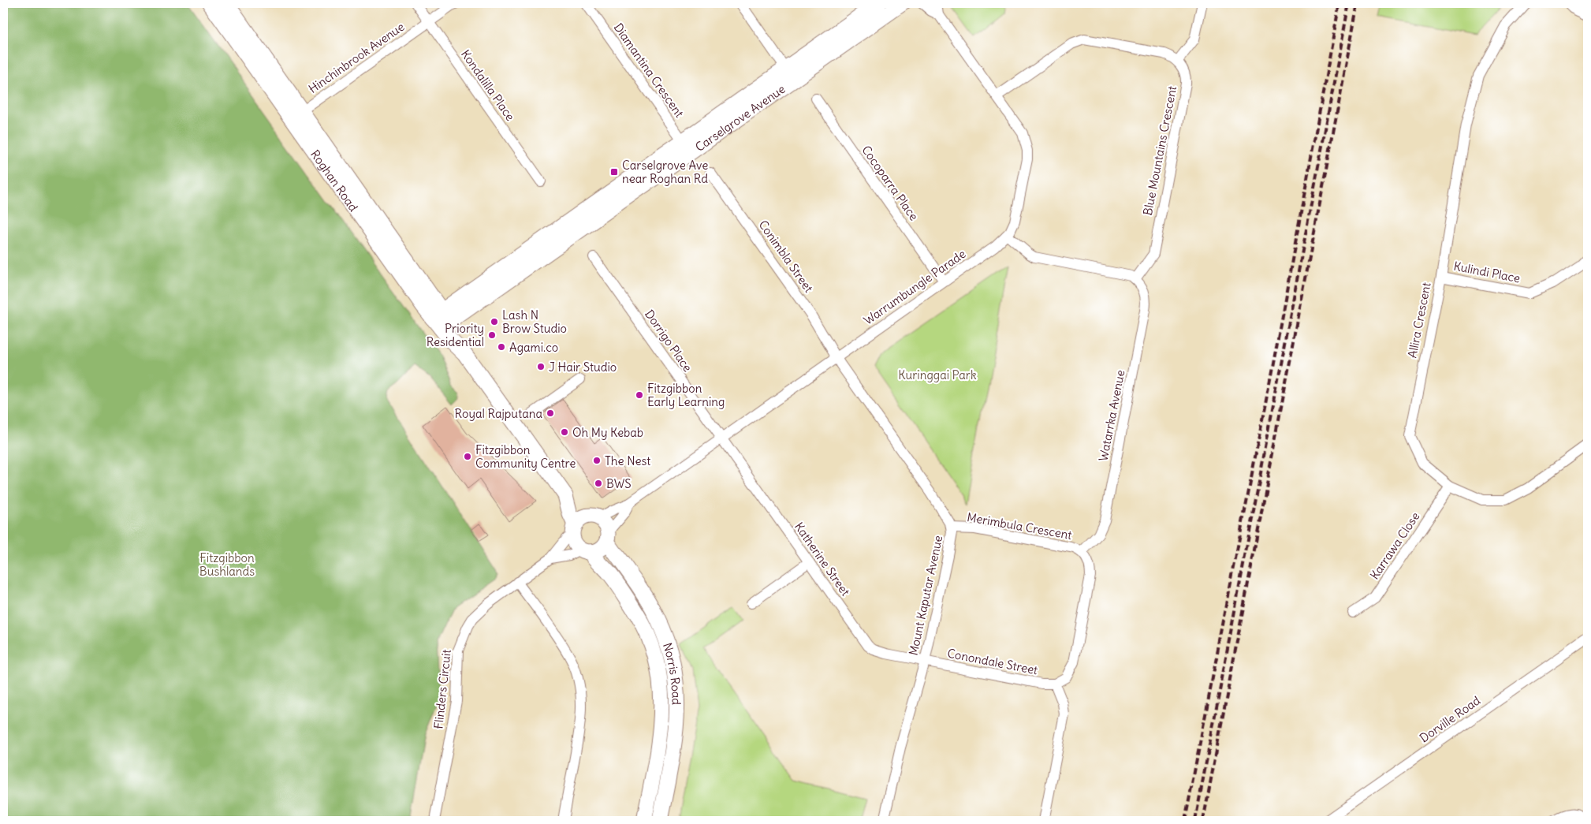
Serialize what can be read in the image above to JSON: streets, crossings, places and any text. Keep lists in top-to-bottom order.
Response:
{
  "streets": {
    "main road": ["Carselgrove Avenue", "Roghan Road", "Norris Road"],
    "street": [
      "Hinchinbrook Avenue",
      "Diamantina Crescent",
      "Kondalilla Place",
      "Blue Mountains Crescent",
      "Cocoparra Place",
      "Conimbla Street",
      "Kulindi Place",
      "Warrumbungle Parade",
      "Allira Crescent",
      "Dorrigo Place",
      "Watarrka Avenue",
      "Merimbula Crescent",
      "Karrawa Close",
      "Katherine Street",
      "Mount Kaputar Avenue",
      "Conondale Street",
      "Flinders Circuit",
      "Dorville Road"
    ]
  },
  "crossings": [
    ["Hinchinbrook Avenue", "Kondalilla Place"],
    ["Hinchinbrook Avenue", "Roghan Road"],
    ["Diamantina Crescent", "Carselgrove Avenue"],
    ["Carselgrove Avenue", "Roghan Road"],
    ["Blue Mountains Crescent", "Watarrka Avenue"],
    ["Roghan Road", "Warrumbungle Parade"],
    ["Roghan Road", "Norris Road"],
    ["Roghan Road", "Flinders Circuit"],
    ["Cocoparra Place", "Warrumbungle Parade"],
    ["Conimbla Street", "Warrumbungle Parade"],
    ["Conimbla Street", "Mount Kaputar Avenue"],
    ["Kulindi Place", "Allira Crescent"],
    ["Warrumbungle Parade", "Dorrigo Place"],
    ["Warrumbungle Parade", "Katherine Street"],
    ["Warrumbungle Parade", "Mount Kaputar Avenue"],
    ["Warrumbungle Parade", "Norris Road"],
    ["Warrumbungle Parade", "Flinders Circuit"],
    ["Allira Crescent", "Karrawa Close"],
    ["Dorrigo Place", "Katherine Street"],
    ["Watarrka Avenue", "Merimbula Crescent"],
    ["Merimbula Crescent", "Mount Kaputar Avenue"],
    ["Merimbula Crescent", "Conondale Street"],
    ["Katherine Street", "Mount Kaputar Avenue"],
    ["Katherine Street", "Conondale Street"],
    ["Mount Kaputar Avenue", "Conondale Street"],
    ["Norris Road", "Flinders Circuit"]
  ],
  "parks": ["Kuringgai Park", "Fitzgibbon Bushlands"],
  "places": {
    "transit": ["Carselgrove Ave near Roghan Rd"],
    "other": [
      "Lash N Brow Studio",
      "Priority Residential",
      "Agami.co",
      "J Hair Studio",
      "Fitzgibbon Early Learning",
      "Royal Rajputana",
      "Oh My Kebab",
      "Fitzgibbon Community Centre",
      "The Nest",
      "BWS"
    ]
  }
}
